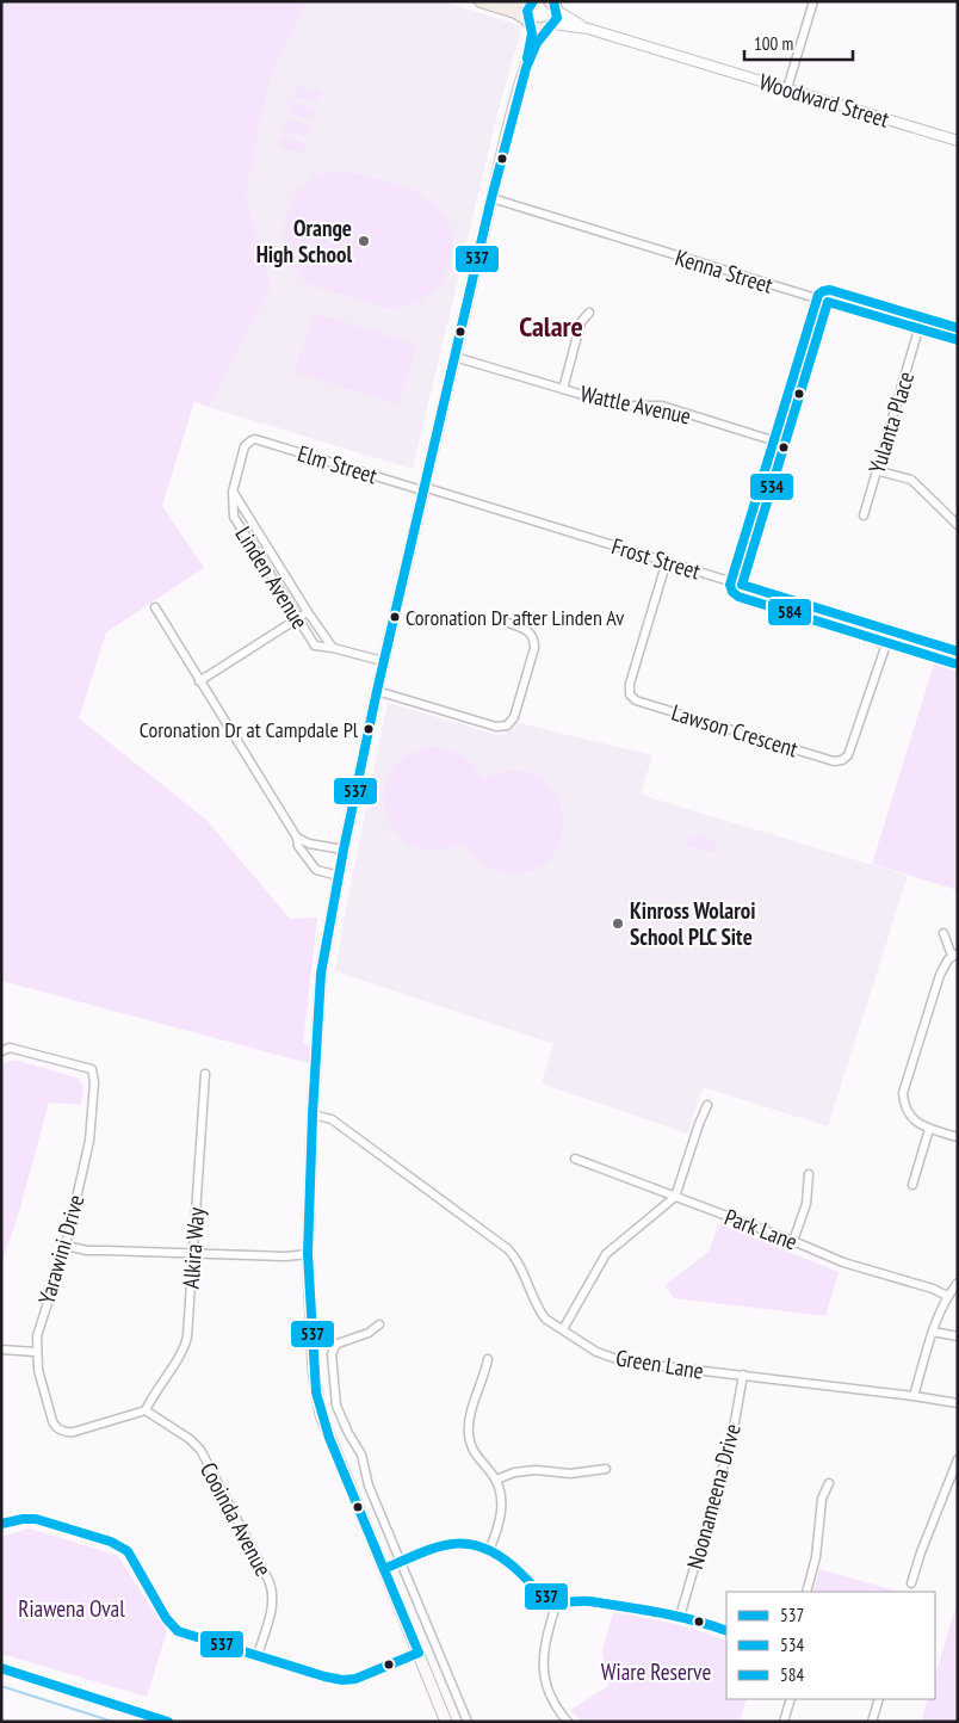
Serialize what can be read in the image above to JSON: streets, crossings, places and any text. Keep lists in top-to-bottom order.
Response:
{
  "streets": {
    "street": [
      "Woodward Street",
      "Kenna Street",
      "Wattle Avenue",
      "Yulanta Place",
      "Elm Street",
      "Frost Street",
      "Linden Avenue",
      "Lawson Crescent",
      "Park Lane",
      "Alkira Way",
      "Yarawini Drive",
      "Green Lane",
      "Noonameena Drive",
      "Cooinda Avenue"
    ]
  },
  "crossings": [
    ["Kenna Street", "Yulanta Place"],
    ["Elm Street", "Frost Street"],
    ["Elm Street", "Linden Avenue"],
    ["Frost Street", "Lawson Crescent"],
    ["Alkira Way", "Yarawini Drive"],
    ["Alkira Way", "Cooinda Avenue"],
    ["Yarawini Drive", "Cooinda Avenue"],
    ["Green Lane", "Noonameena Drive"]
  ],
  "districts": ["Calare"],
  "parks": ["Riawena Oval", "Wiare Reserve"],
  "places": [
    "Orange High School",
    "Coronation Dr after Linden Av",
    "Coronation Dr at Campdale Pl",
    "Kinross Wolaroi School PLC Site"
  ],
  "lines": ["transit line 537", "transit line 584", "transit line 534"],
  "legend": ["537", "534", "584"],
  "scale_bar": "100 m"
}
